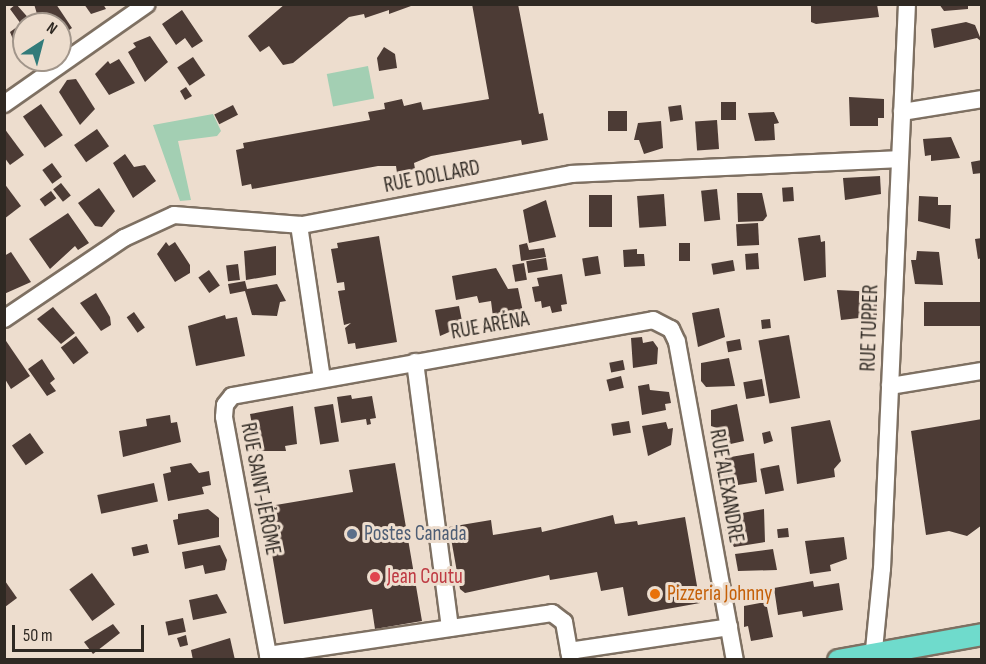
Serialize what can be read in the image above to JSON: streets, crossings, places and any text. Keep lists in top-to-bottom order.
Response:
{
  "streets": {
    "street": [
      "RUE DOLLARD",
      "RUE ARÉNA",
      "RUE TUPPER",
      "RUE ALEXANDRE",
      "RUE SAINT-JÉRÔME"
    ]
  },
  "crossings": [
    ["RUE DOLLARD", "RUE TUPPER"],
    ["RUE ARÉNA", "RUE ALEXANDRE"],
    ["RUE ARÉNA", "RUE SAINT-JÉRÔME"]
  ],
  "places": ["Postes Canada", "Jean Coutu", "Pizzeria Johnny"],
  "scale_bar": "50 m",
  "north": "top right"
}
